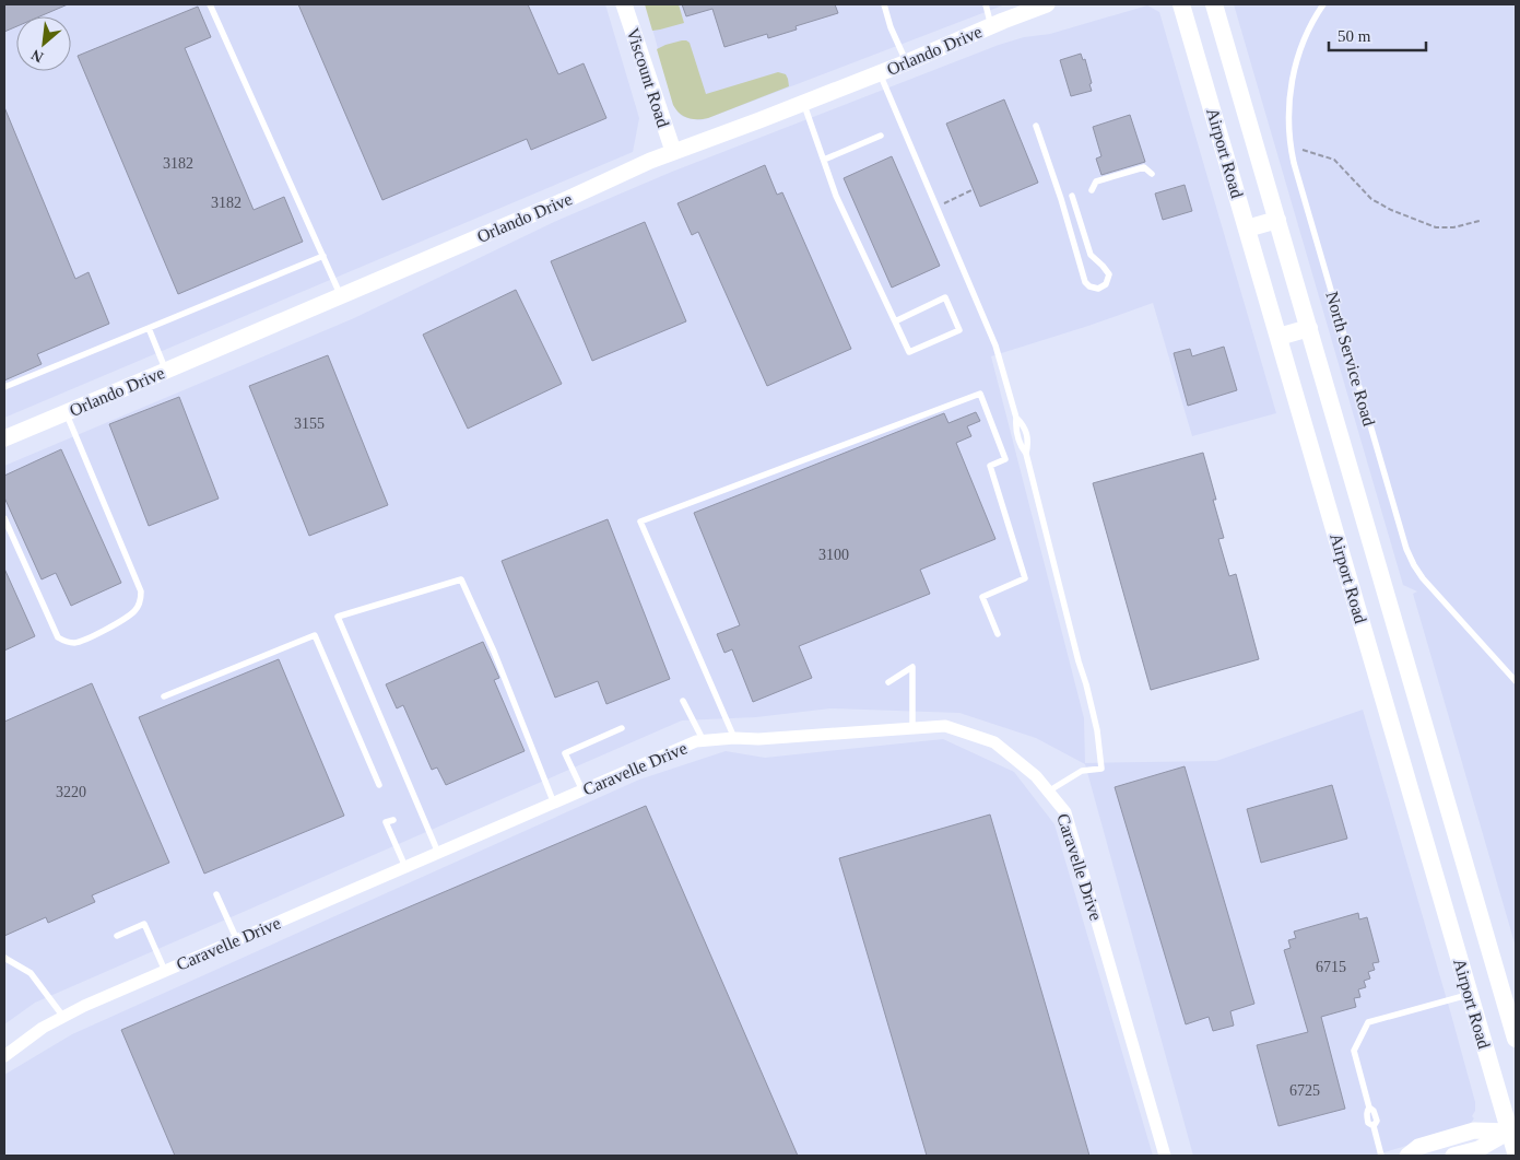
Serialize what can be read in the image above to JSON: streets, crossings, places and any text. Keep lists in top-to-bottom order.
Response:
{
  "streets": {
    "main road": ["Airport Road"],
    "street": ["Orlando Drive", "Viscount Road", "Caravelle Drive"],
    "lane": ["North Service Road"]
  },
  "crossings": [
    ["Orlando Drive", "Viscount Road"]
  ],
  "house_numbers": [
    "3182",
    "3182",
    "3155",
    "3100",
    "3220",
    "6715",
    "6725"
  ],
  "scale_bar": "50 m",
  "north": "bottom left"
}
